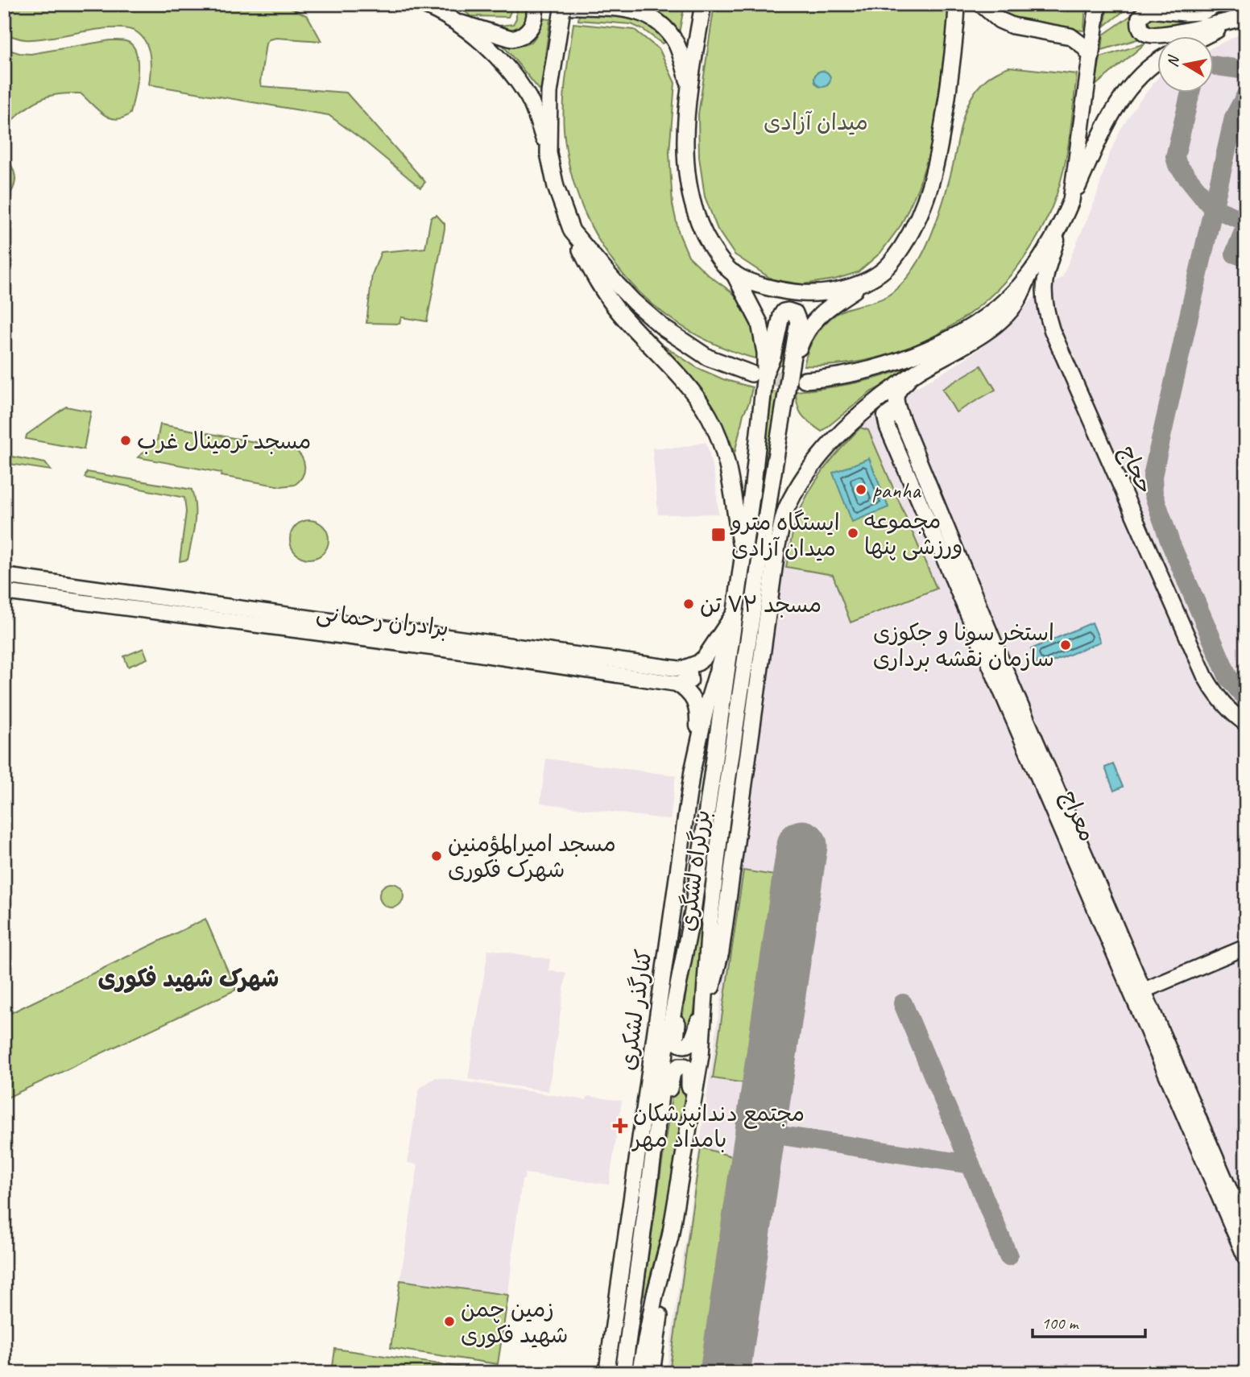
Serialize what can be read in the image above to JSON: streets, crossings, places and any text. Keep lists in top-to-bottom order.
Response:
{
  "streets": {
    "highway": ["بزرگراه لشگری"],
    "main road": [
      "حجاج",
      "برادران رحمانی",
      "معراج",
      "کنارگذر لشکری"
    ]
  },
  "districts": ["شهرک شهید فکوری"],
  "parks": ["میدان آزادی"],
  "places": {
    "other": [
      "مسجد ترمینال غرب",
      "panha",
      "مجموعه ورزشی پنها",
      "مسجد ۷۲ تن",
      "استخر سونا و جکوزی سازمان نقشه برداری",
      "مسجد امیرالمؤمنین شهرک فکوری",
      "زمین چمن شهید فکوری"
    ],
    "transit": ["ایستگاه مترو میدان آزادی"],
    "health": ["مجتمع دندانپزشکان بامداد مهر"]
  },
  "scale_bar": "100 m",
  "north": "left"
}
